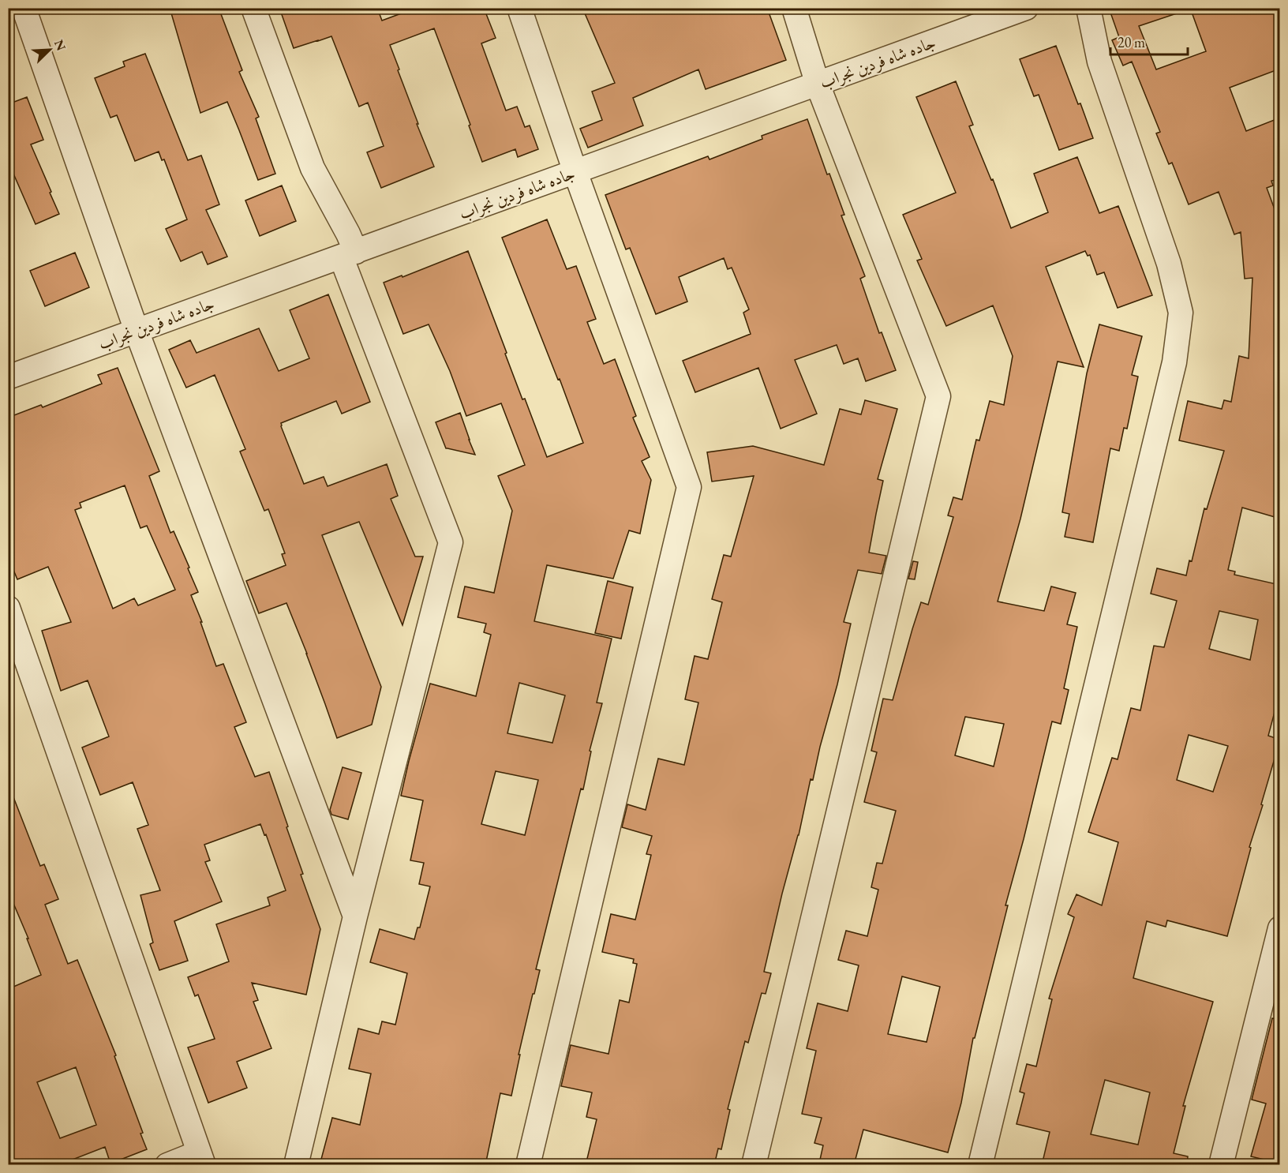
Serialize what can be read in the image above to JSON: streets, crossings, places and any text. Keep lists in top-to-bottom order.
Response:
{
  "streets": {
    "street": ["جاده شاه فردین نجراب"]
  },
  "scale_bar": "20 m",
  "north": "top right"
}
